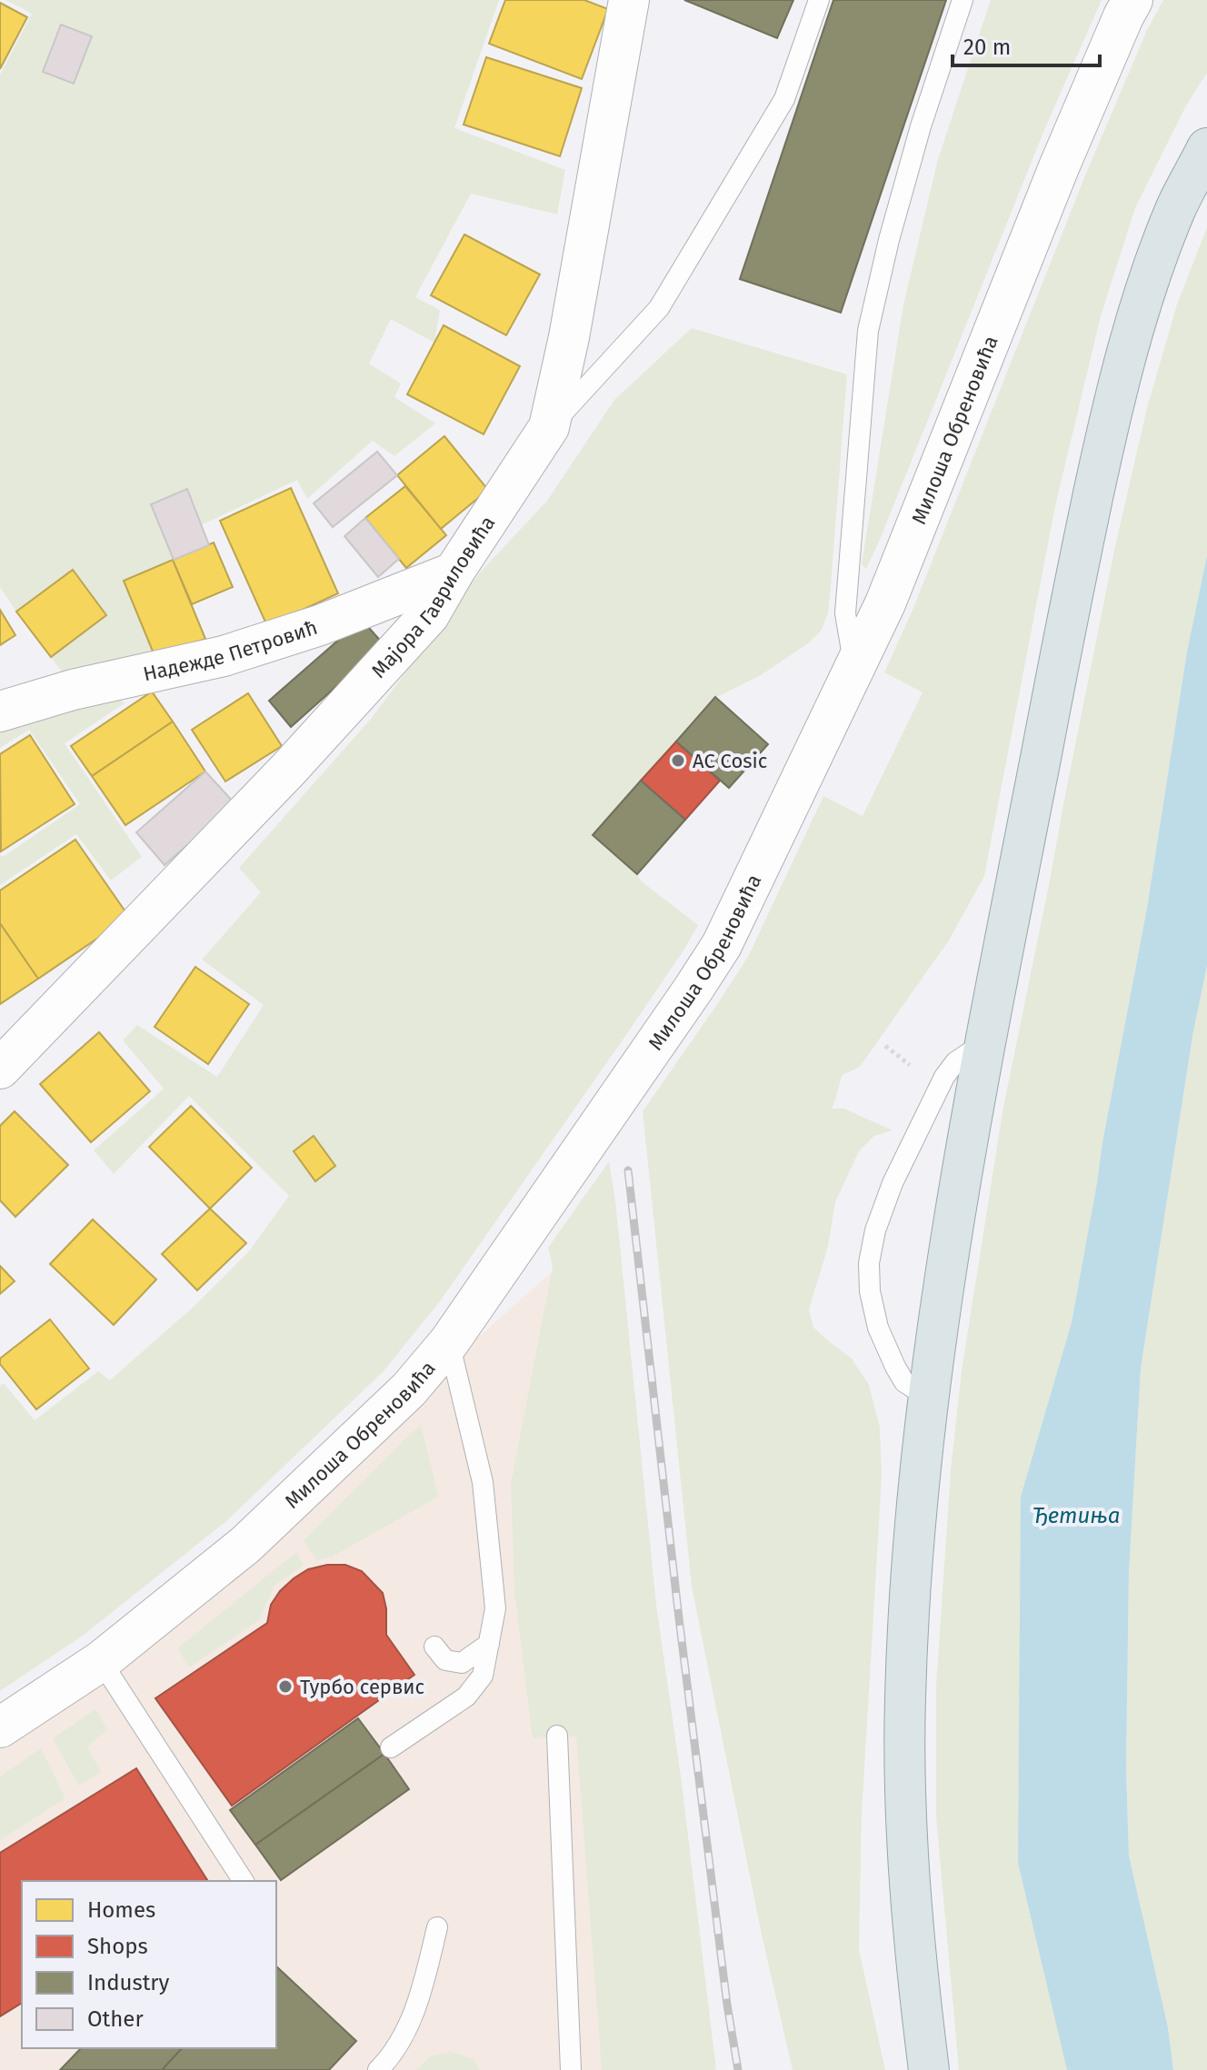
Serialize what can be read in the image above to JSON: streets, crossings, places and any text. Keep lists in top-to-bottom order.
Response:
{
  "streets": {
    "street": ["Милоша Обреновића", "Мајора Гавриловића", "Надежде Петровић"]
  },
  "crossings": [
    ["Мајора Гавриловића", "Надежде Петровић"]
  ],
  "water": ["Ђетиња"],
  "places": ["AC Cosic", "Турбо сервис"],
  "legend": [
    "Homes",
    "Shops",
    "Industry",
    "Other"
  ],
  "scale_bar": "20 m"
}
